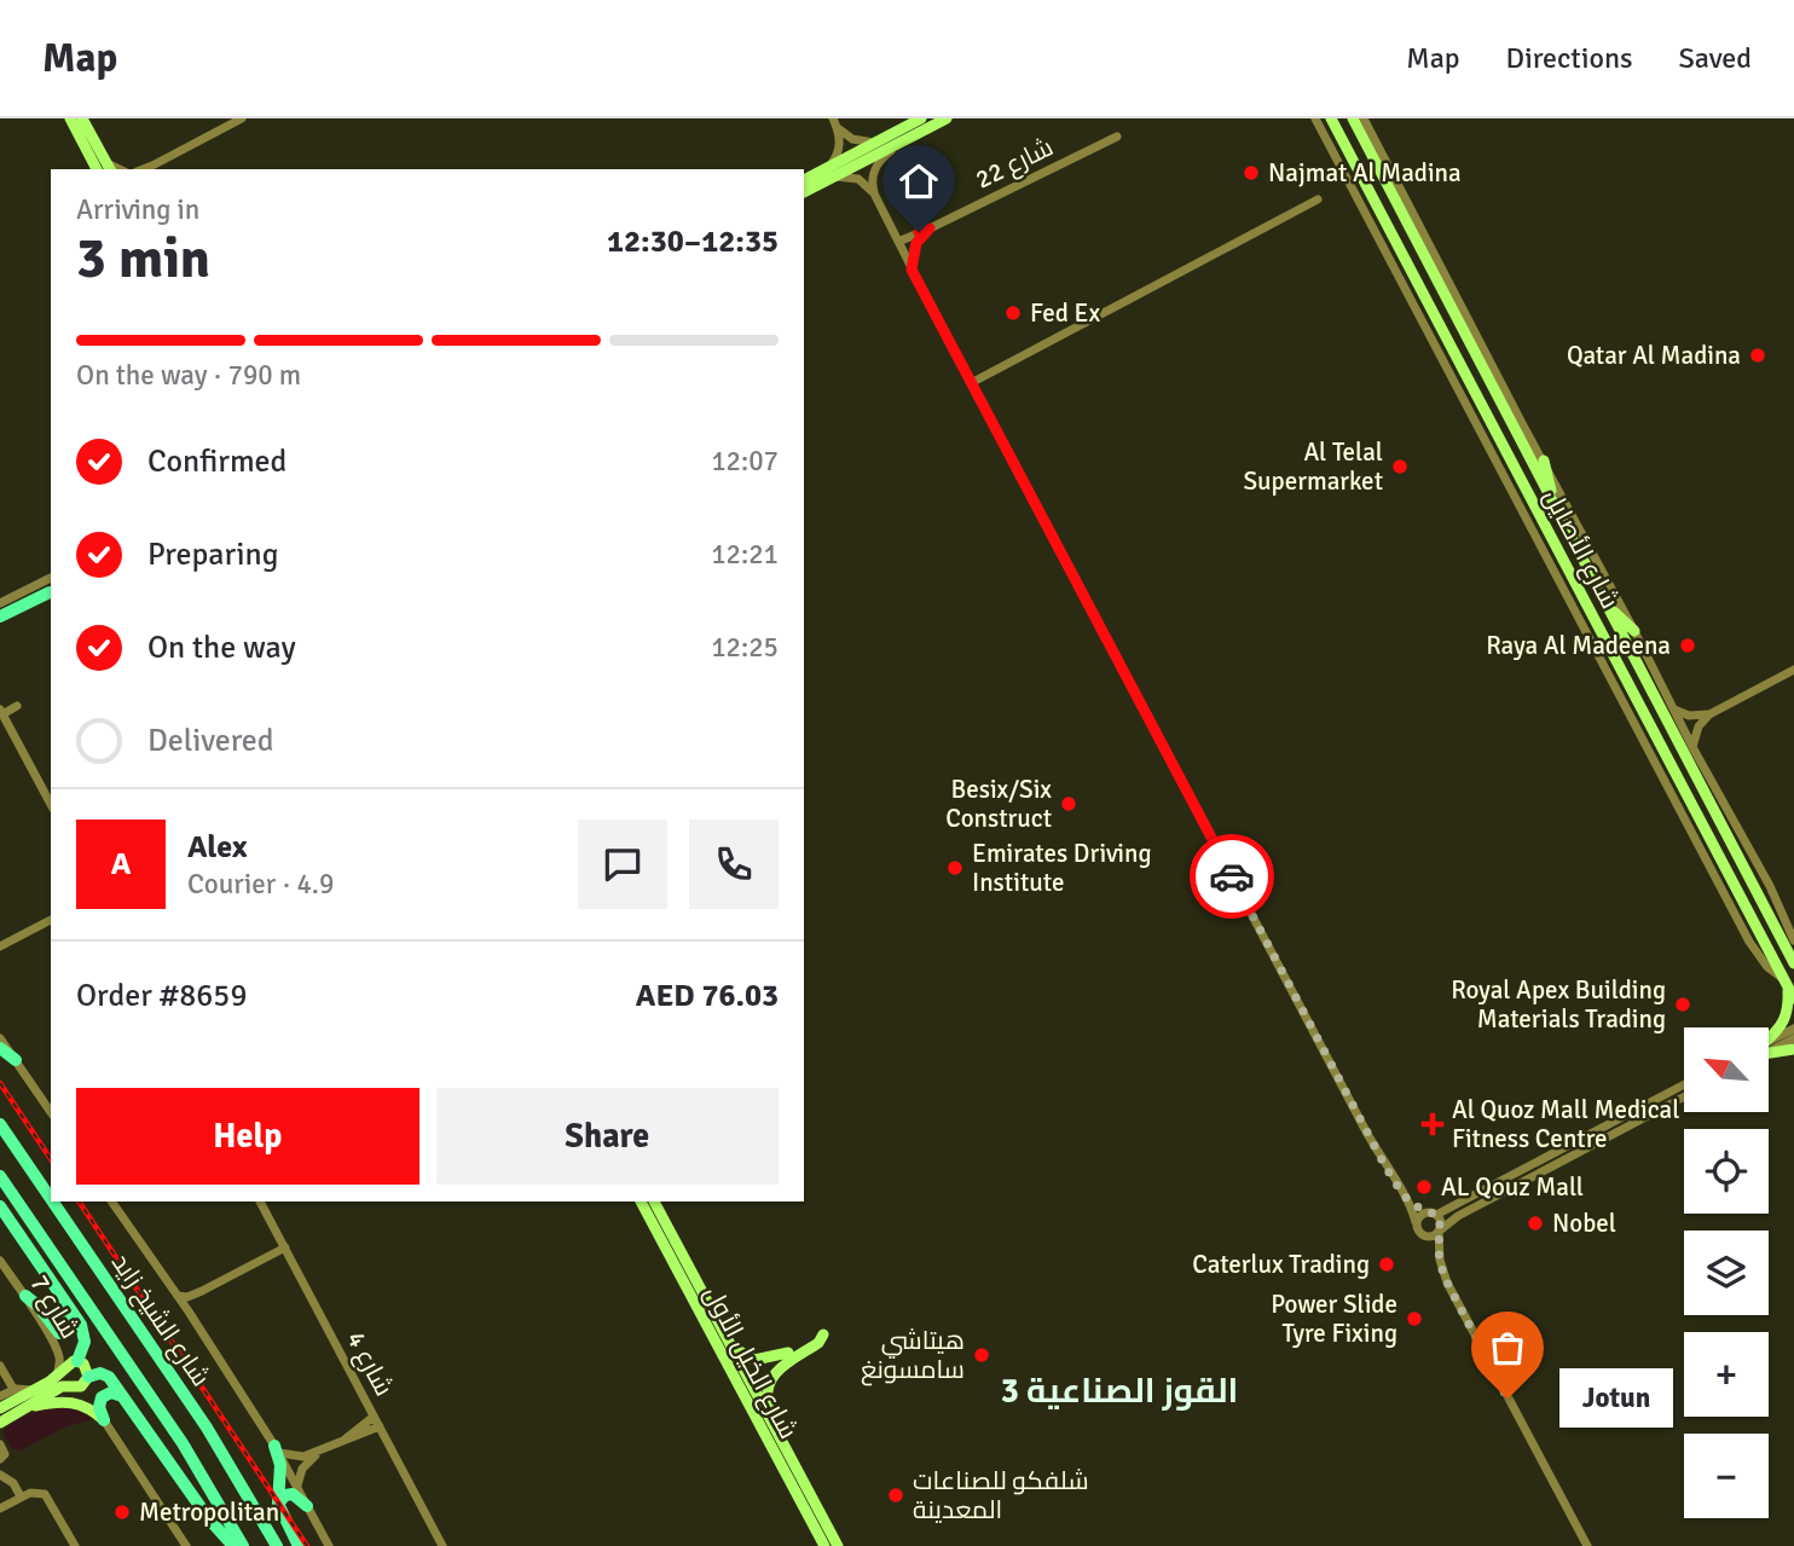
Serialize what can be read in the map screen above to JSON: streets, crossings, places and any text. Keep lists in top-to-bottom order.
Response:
{
  "streets": {
    "highway": ["شارع الشيخ زايد"],
    "main road": ["شارع الأصايل", "شارع الخيل الأول"],
    "street": ["شارع 22", "شارع 7", "شارع 4"]
  },
  "districts": ["القوز الصناعية 3"],
  "places": {
    "other": [
      "Najmat Al Madina",
      "Fed Ex",
      "Qatar Al Madina",
      "Al Telal Supermarket",
      "Raya Al Madeena",
      "Besix/Six Construct",
      "Emirates Driving Institute",
      "Royal Apex Building Materials Trading",
      "AL Qouz Mall",
      "Nobel",
      "Caterlux Trading",
      "Power Slide Tyre Fixing",
      "هيتاشي سامسونغ",
      "Jotun",
      "شلفكو للصناعات المعدينة",
      "Metropolitan"
    ],
    "health": ["Al Quoz Mall Medical Fitness Centre"]
  },
  "north": "top left",
  "page": {
    "header": "Map",
    "nav": ["Map", "Directions", "Saved"],
    "heading": ["3 min", "Arriving in", "12:30–12:35"],
    "panel": [
      "Alex",
      "Courier · 4.9",
      "Order #8659",
      "AED 76.03"
    ],
    "bar": "On the way · 790 m",
    "list": [
      ["Confirmed", "12:07"],
      ["Preparing", "12:21"],
      ["On the way", "12:25"],
      "Delivered"
    ],
    "round": "A",
    "map_buttons": ["+", "−"],
    "buttons": ["Help", "Share"],
    "bubble": "Jotun"
  }
}
